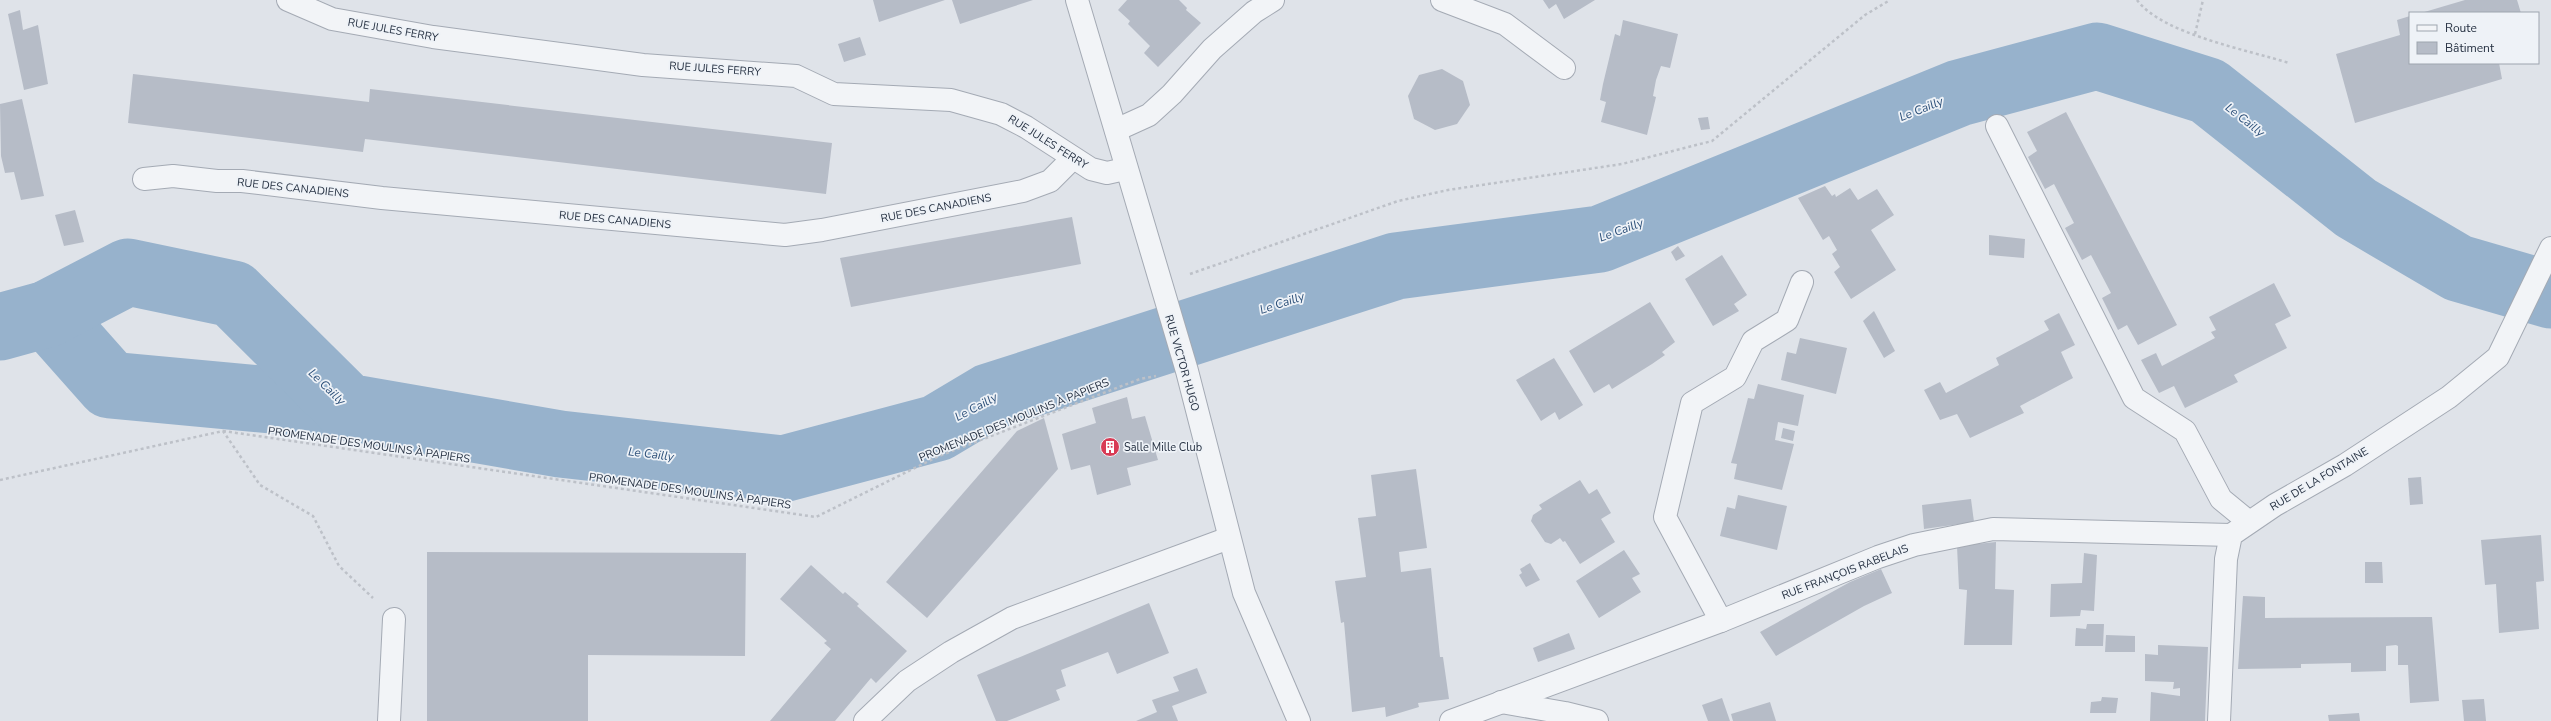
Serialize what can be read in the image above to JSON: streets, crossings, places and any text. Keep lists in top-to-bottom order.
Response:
{
  "streets": {
    "street": [
      "RUE JULES FERRY",
      "RUE DES CANADIENS",
      "RUE VICTOR HUGO",
      "RUE DE LA FONTAINE",
      "RUE FRANÇOIS RABELAIS"
    ],
    "path": ["PROMENADE DES MOULINS À PAPIERS"]
  },
  "crossings": [
    ["RUE JULES FERRY", "RUE DES CANADIENS"],
    ["RUE JULES FERRY", "RUE VICTOR HUGO"],
    ["RUE DE LA FONTAINE", "RUE FRANÇOIS RABELAIS"]
  ],
  "water": ["Le Cailly"],
  "places": {
    "building": ["Salle Mille Club"]
  },
  "legend": ["Route", "Bâtiment"]
}
